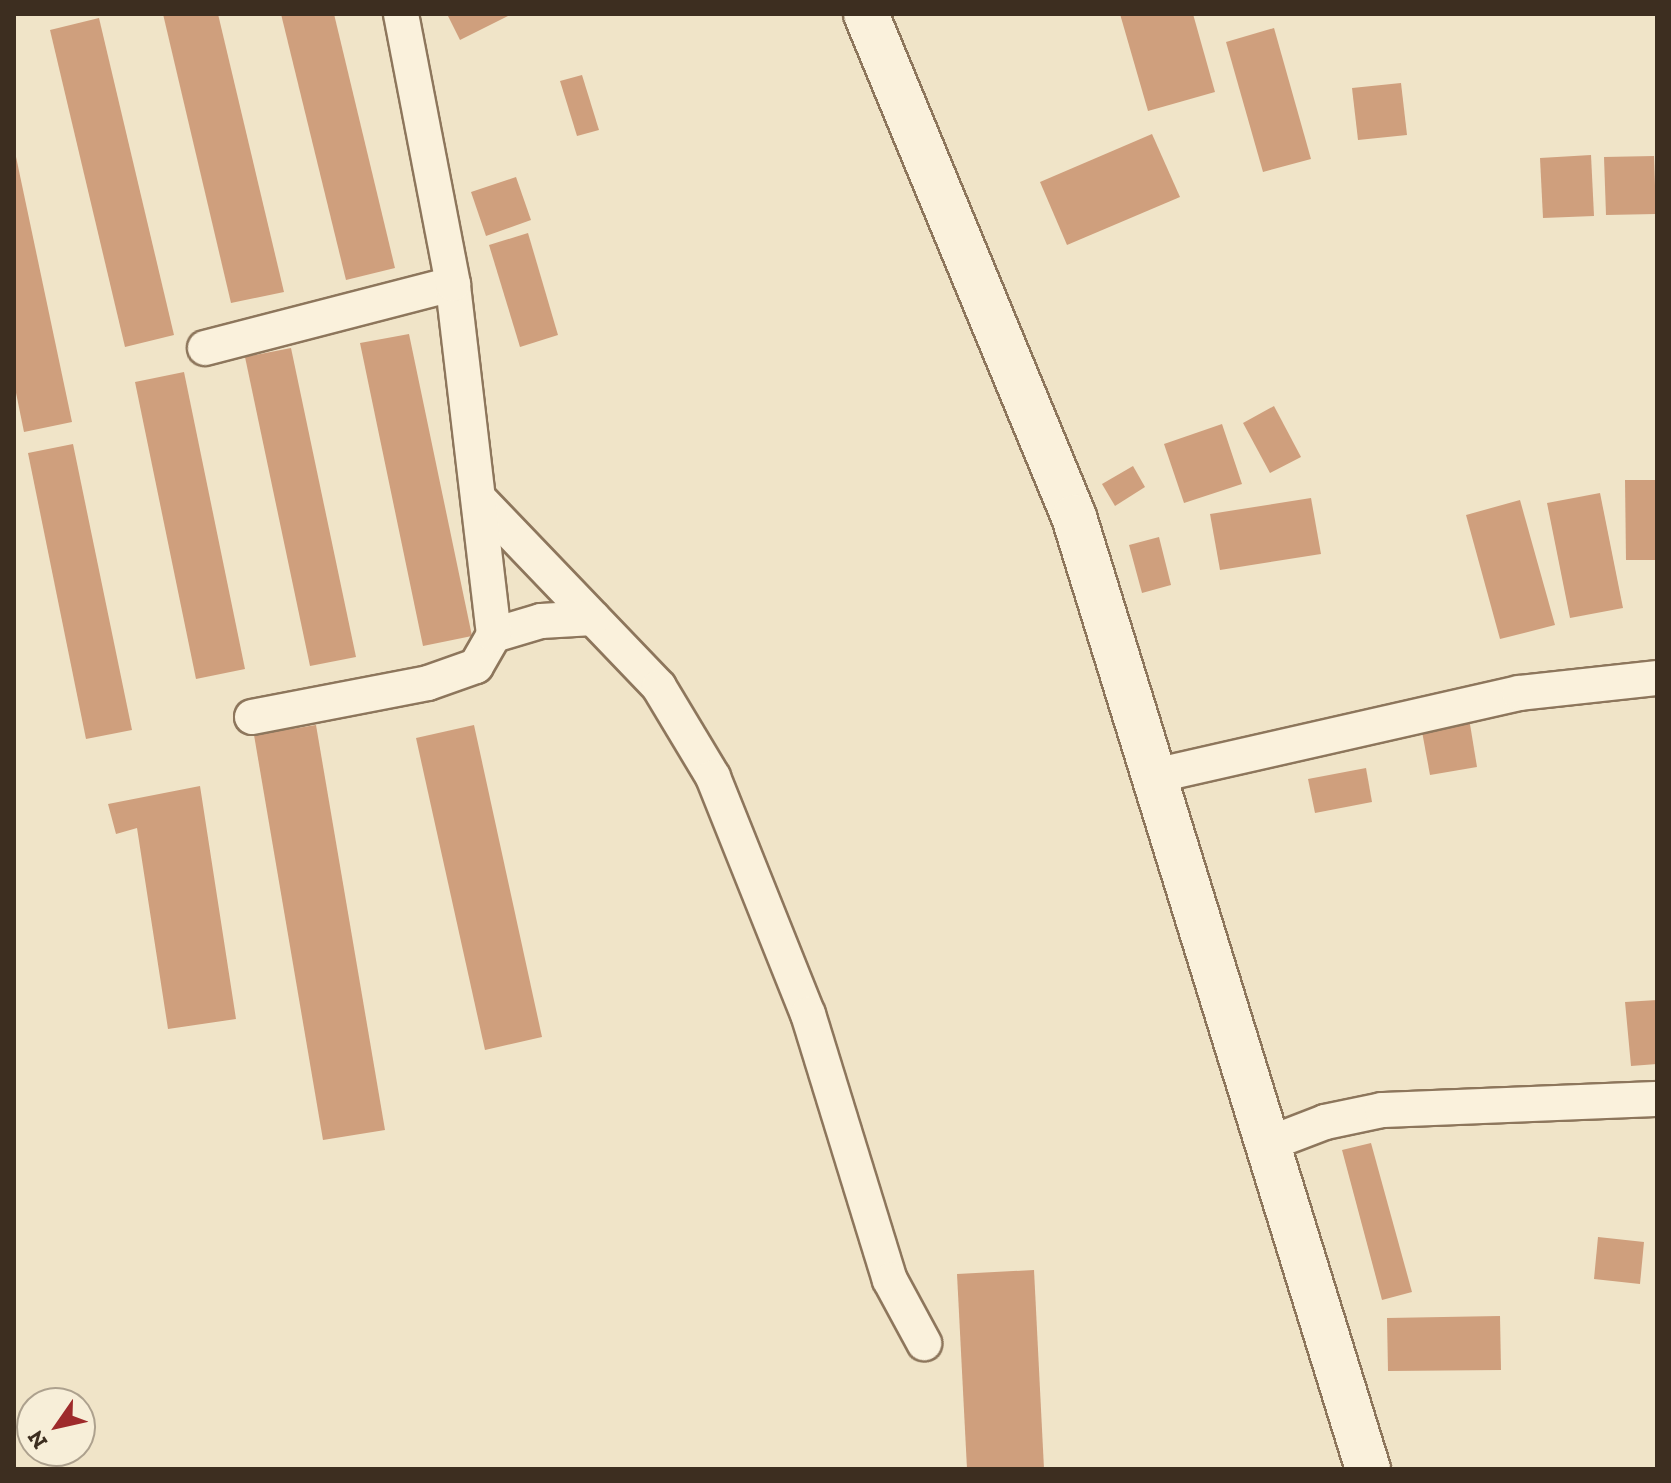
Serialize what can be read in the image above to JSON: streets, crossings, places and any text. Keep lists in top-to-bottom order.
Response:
{
  "north": "bottom left"
}
